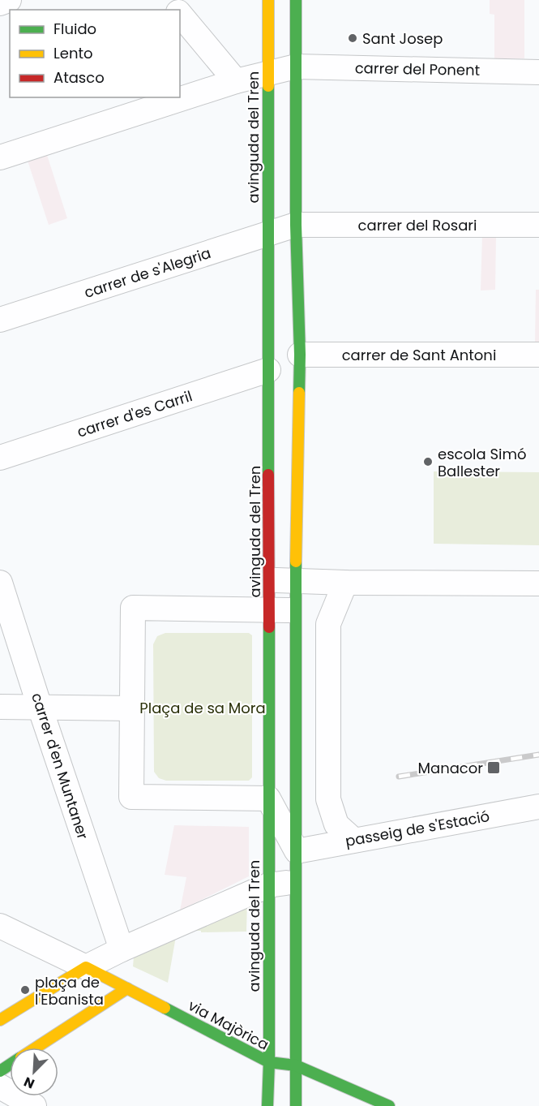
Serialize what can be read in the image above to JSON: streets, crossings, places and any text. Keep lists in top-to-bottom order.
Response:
{
  "streets": {
    "main road": ["avinguda del Tren", "via Majòrica"],
    "street": [
      "carrer del Ponent",
      "carrer del Rosari",
      "carrer de s'Alegria",
      "carrer de Sant Antoni",
      "carrer d'es Carril",
      "carrer d'en Muntaner",
      "passeig de s'Estació"
    ]
  },
  "crossings": [
    ["carrer del Ponent", "avinguda del Tren"],
    ["avinguda del Tren", "carrer de s'Alegria"],
    ["avinguda del Tren", "carrer d'es Carril"],
    ["avinguda del Tren", "via Majòrica"],
    ["carrer del Rosari", "carrer de s'Alegria"]
  ],
  "parks": ["Plaça de sa Mora"],
  "places": {
    "other": ["Sant Josep", "escola Simó Ballester", "plaça de l'Ebanista"],
    "transit": ["Manacor"]
  },
  "legend": ["Fluido", "Lento", "Atasco"],
  "north": "bottom left"
}
